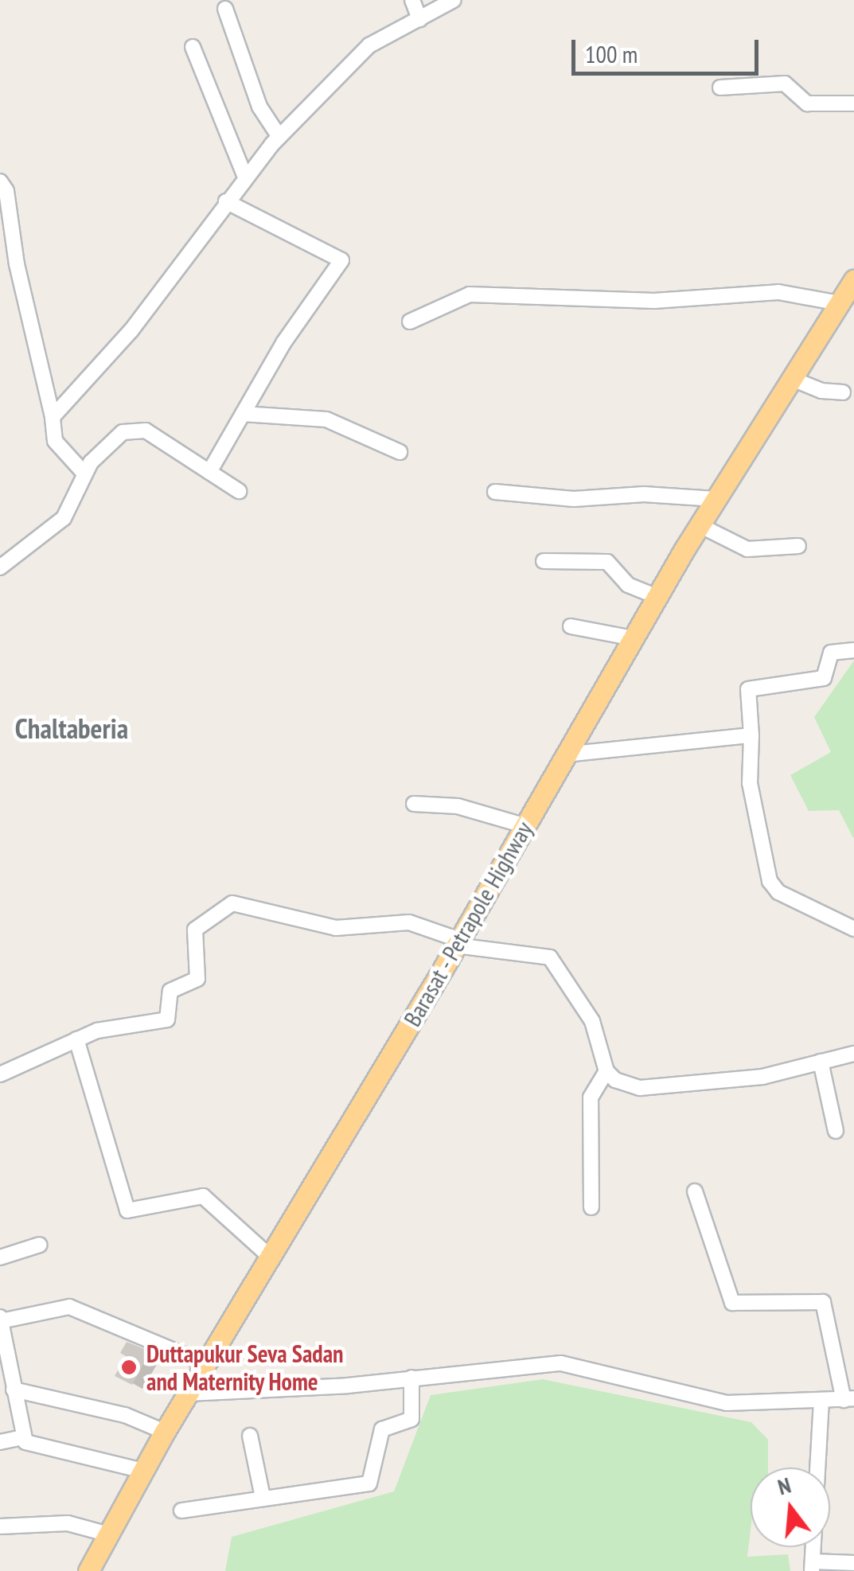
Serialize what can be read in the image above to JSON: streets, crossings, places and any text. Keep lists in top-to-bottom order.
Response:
{
  "streets": {
    "highway": ["Barasat - Petrapole Highway"]
  },
  "districts": ["Chaltaberia"],
  "places": ["Duttapukur Seva Sadan and Maternity Home"],
  "scale_bar": "100 m",
  "north": "top"
}
